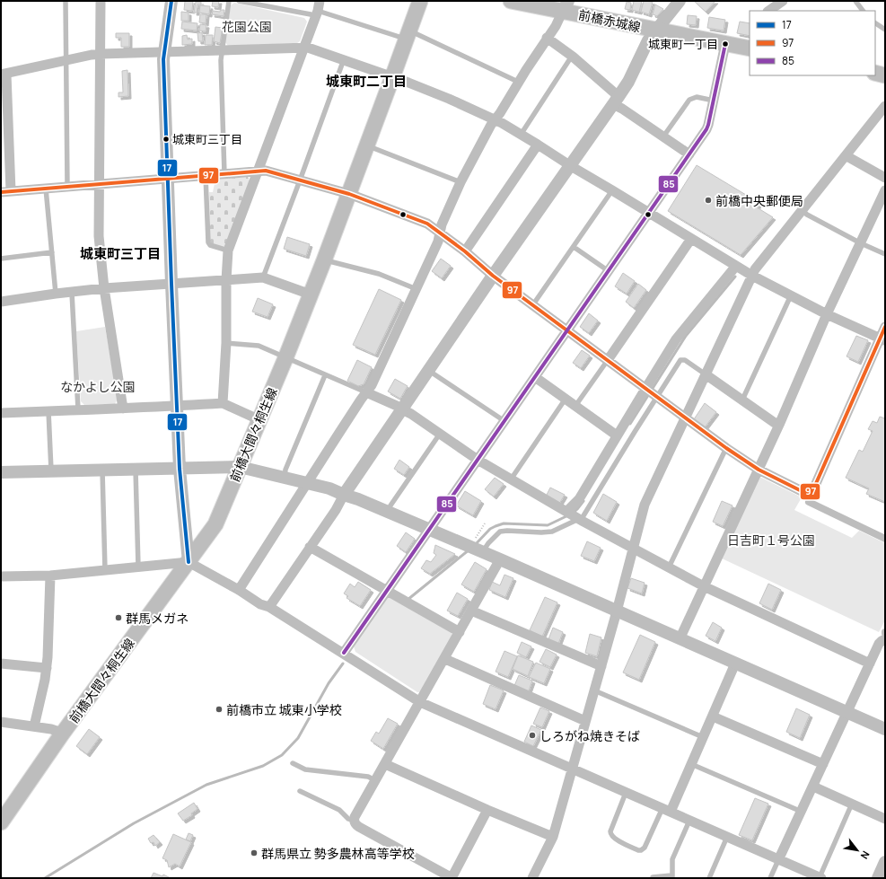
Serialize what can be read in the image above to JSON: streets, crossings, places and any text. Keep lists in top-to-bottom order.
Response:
{
  "streets": {
    "main road": ["前橋赤城線", "前橋大間々桐生線"]
  },
  "districts": ["城東町二丁目", "城東町三丁目"],
  "parks": ["花園公園", "なかよし公園", "日吉町１号公園"],
  "places": [
    "城東町一丁目",
    "城東町三丁目",
    "前橋中央郵便局",
    "群馬メガネ",
    "前橋市立 城東小学校",
    "しろがね焼きそば",
    "群馬県立 勢多農林高等学校"
  ],
  "lines": ["transit line 17", "transit line 85", "transit line 97"],
  "legend": ["17", "97", "85"],
  "north": "bottom right"
}
